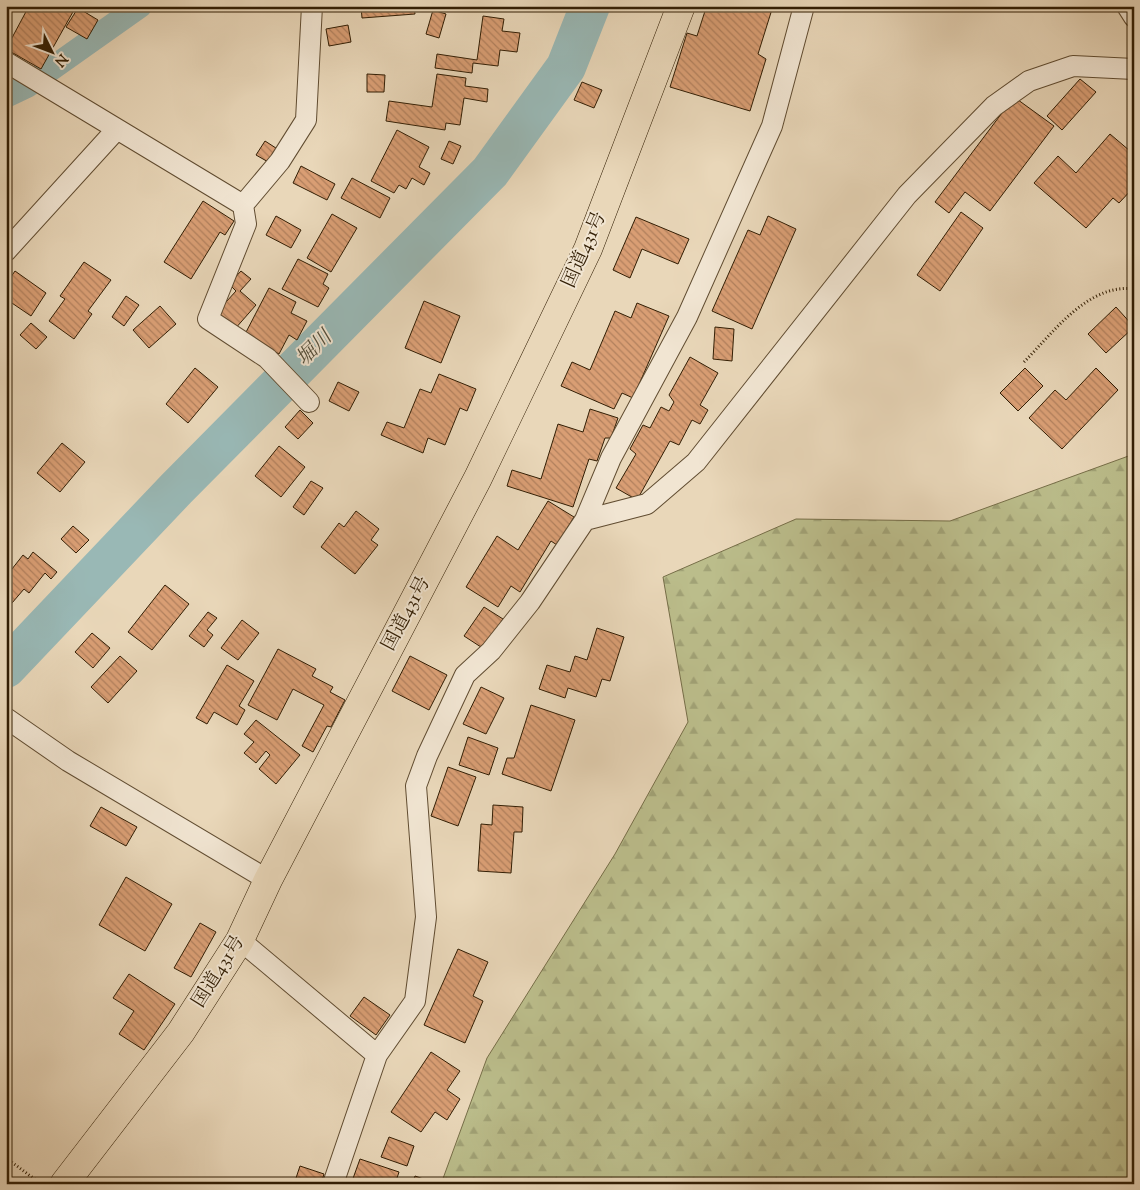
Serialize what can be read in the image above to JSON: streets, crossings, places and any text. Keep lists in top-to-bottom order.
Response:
{
  "streets": {
    "highway": ["国道431号"]
  },
  "water": ["堀川"],
  "north": "bottom right"
}
